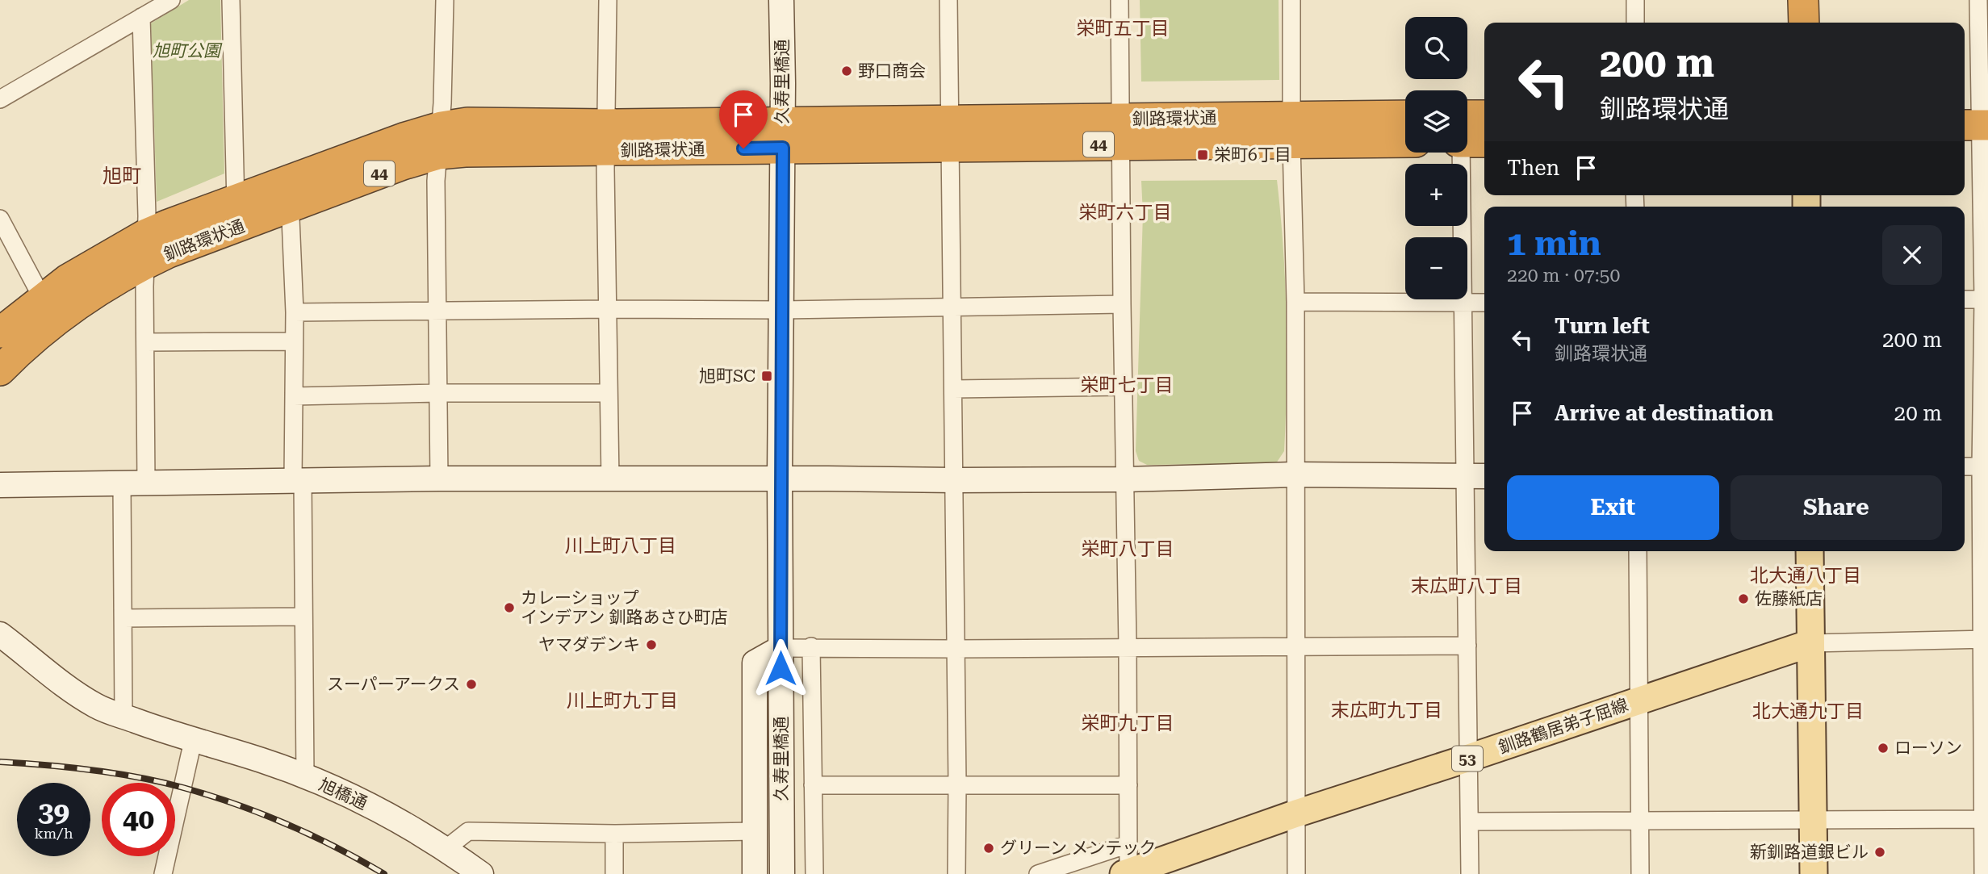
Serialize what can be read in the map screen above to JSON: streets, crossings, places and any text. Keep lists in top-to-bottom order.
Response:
{
  "streets": {
    "highway": ["釧路環状通", "44"],
    "main road": ["釧路鶴居弟子屈線", "53"],
    "street": ["久寿里橋通", "旭橋通"]
  },
  "crossings": [
    ["久寿里橋通", "釧路環状通"]
  ],
  "districts": [
    "栄町五丁目",
    "旭町",
    "栄町六丁目",
    "栄町七丁目",
    "川上町八丁目",
    "栄町八丁目",
    "北大通八丁目",
    "末広町八丁目",
    "川上町九丁目",
    "末広町九丁目",
    "北大通九丁目",
    "栄町九丁目"
  ],
  "parks": ["旭町公園"],
  "places": {
    "other": [
      "野口商会",
      "佐藤紙店",
      "カレーショップ インデアン 釧路あさひ町店",
      "ヤマダデンキ",
      "スーパーアークス",
      "ローソン",
      "グリーン メンテック",
      "新釧路道銀ビル"
    ],
    "transit": ["栄町6丁目", "旭町SC"]
  },
  "page": {
    "map_buttons": ["+", "−"],
    "turn": ["200 m", "釧路環状通"],
    "then": "Then",
    "heading": ["1 min", "220 m · 07:50"],
    "list": [
      {
        "name": "Turn left",
        "note": "釧路環状通",
        "value": "200 m"
      },
      {
        "name": "Arrive at destination",
        "value": "20 m"
      }
    ],
    "buttons": ["Exit", "Share"],
    "speed": "39 km/h",
    "limit": "40"
  }
}
